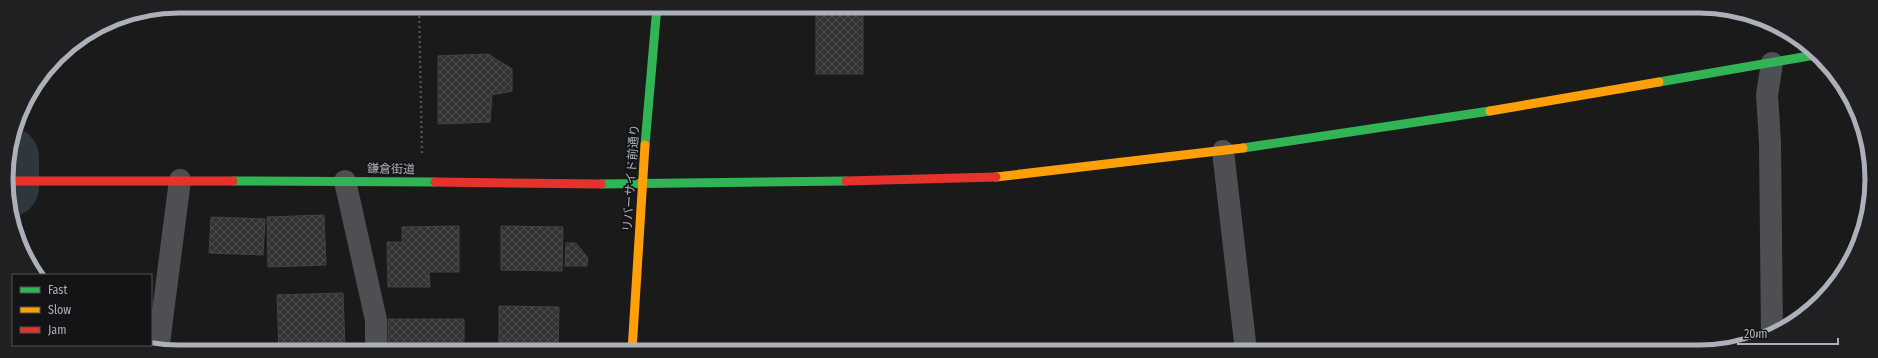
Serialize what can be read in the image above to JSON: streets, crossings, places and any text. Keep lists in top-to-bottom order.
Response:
{
  "streets": {
    "street": ["鎌倉街道", "リバーサイド前通り"]
  },
  "crossings": [
    ["鎌倉街道", "リバーサイド前通り"]
  ],
  "legend": ["Fast", "Slow", "Jam"],
  "scale_bar": "20 m"
}
